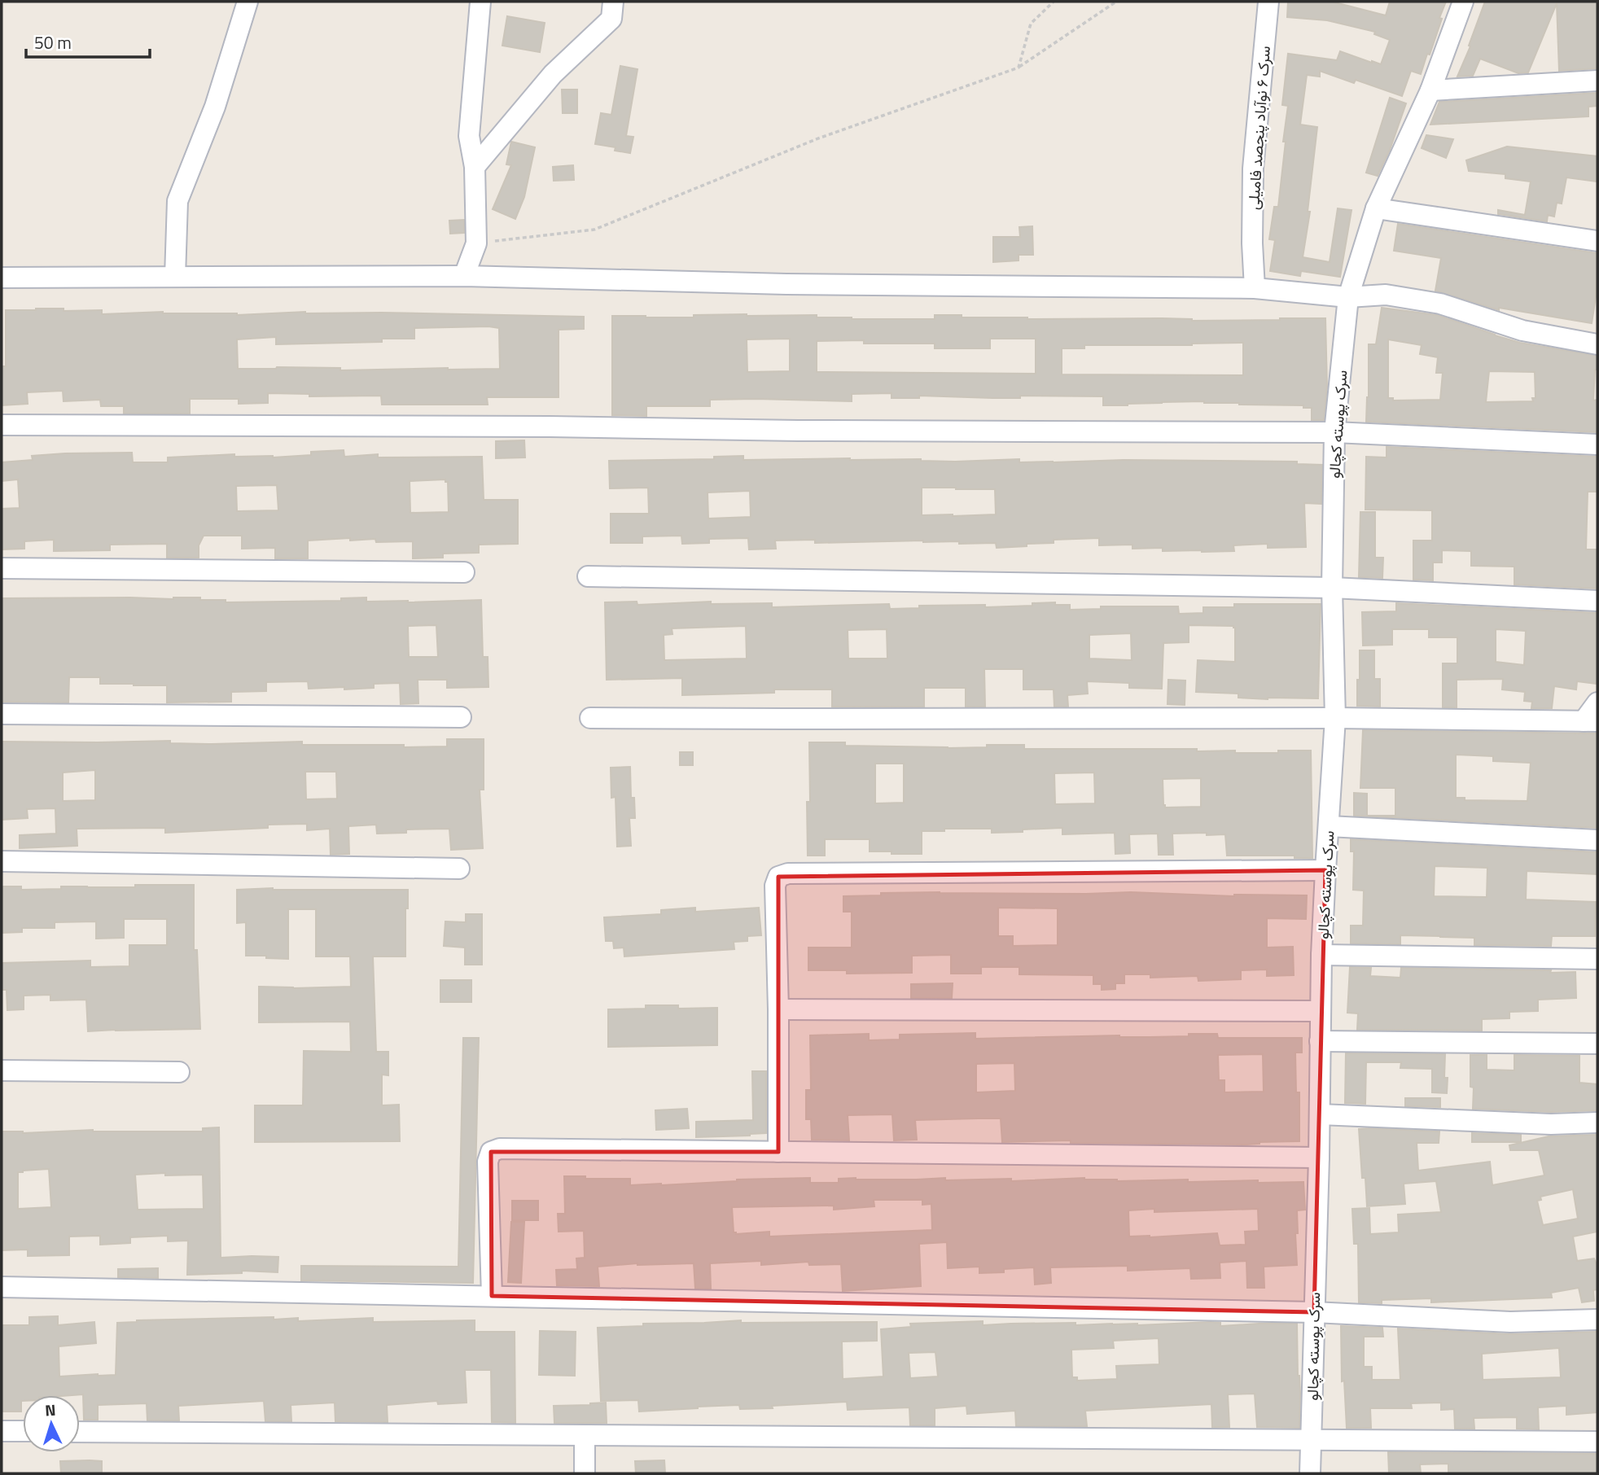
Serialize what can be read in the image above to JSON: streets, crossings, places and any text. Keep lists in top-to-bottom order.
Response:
{
  "streets": {
    "street": ["سرک ۶ نوآباد پنجصد فامیلی", "سرک پوسته کچالو"]
  },
  "scale_bar": "50 m",
  "north": "top"
}
